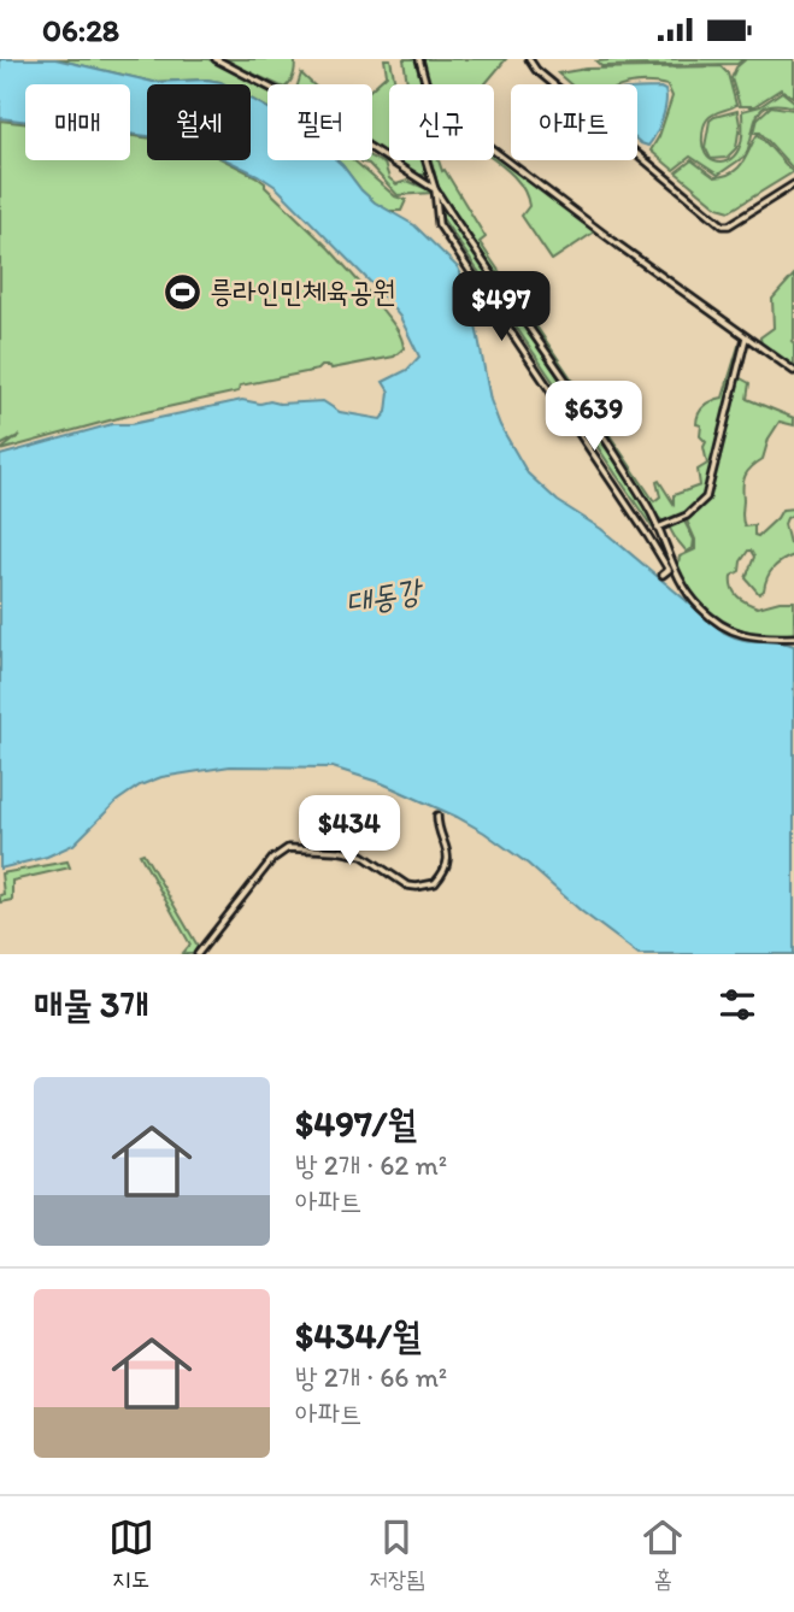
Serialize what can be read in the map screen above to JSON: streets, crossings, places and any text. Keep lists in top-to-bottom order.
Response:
{
  "water": ["대동강"],
  "places": {
    "sports": ["릉라인민체육공원"]
  },
  "page": {
    "status": "06:28",
    "chip": [
      "매매",
      "월세",
      "필터",
      "신규",
      "아파트"
    ],
    "price": ["$497", "$639", "$434"],
    "heading": "매물 3개",
    "list": [
      {
        "name": "$497/월",
        "note": "방 2개 · 62 m² · 아파트"
      },
      {
        "name": "$434/월",
        "note": "방 2개 · 66 m² · 아파트"
      }
    ],
    "tabs": ["지도", "저장됨", "홈"]
  }
}
